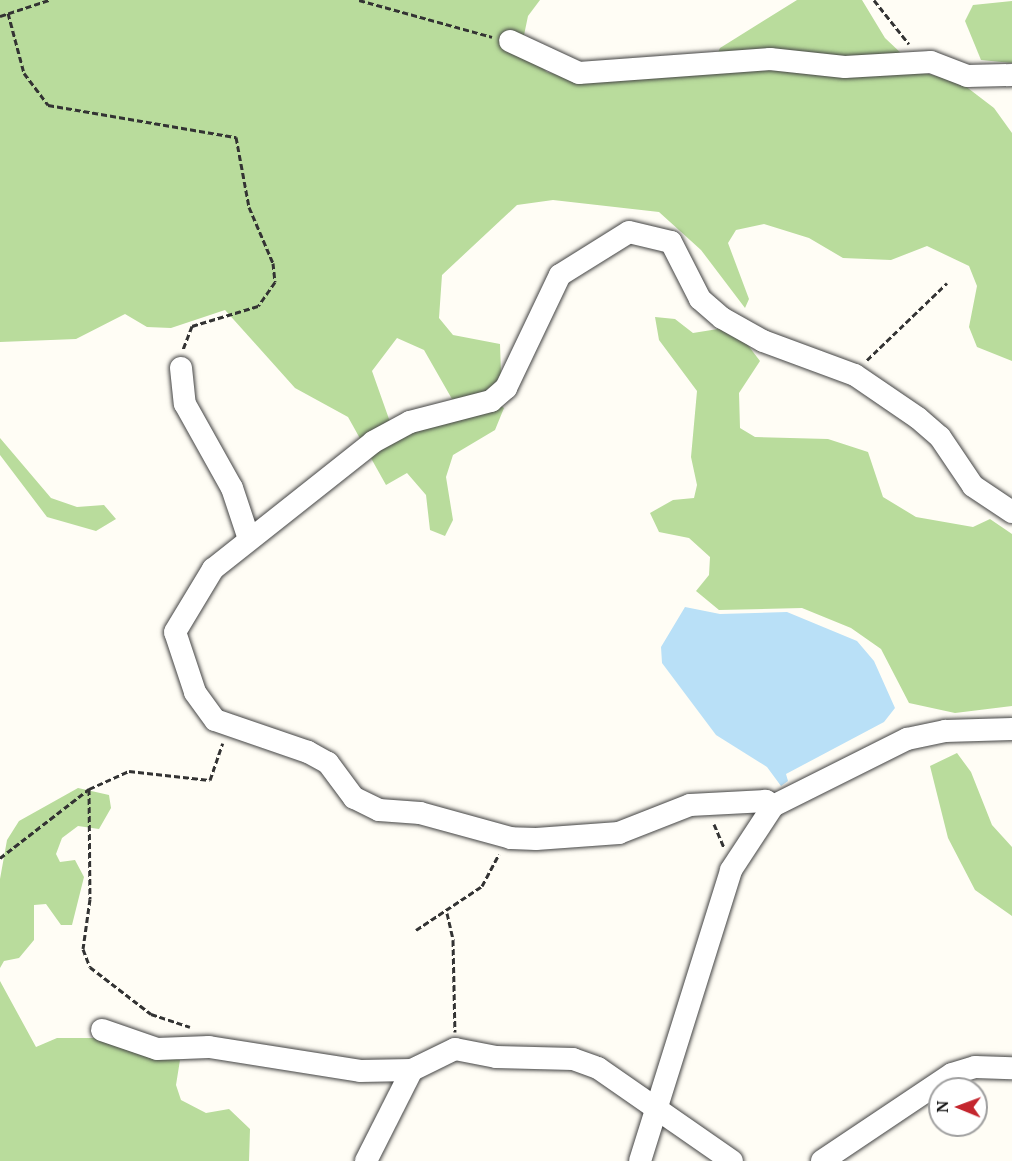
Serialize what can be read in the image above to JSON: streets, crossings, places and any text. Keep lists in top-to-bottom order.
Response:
{
  "north": "left"
}
